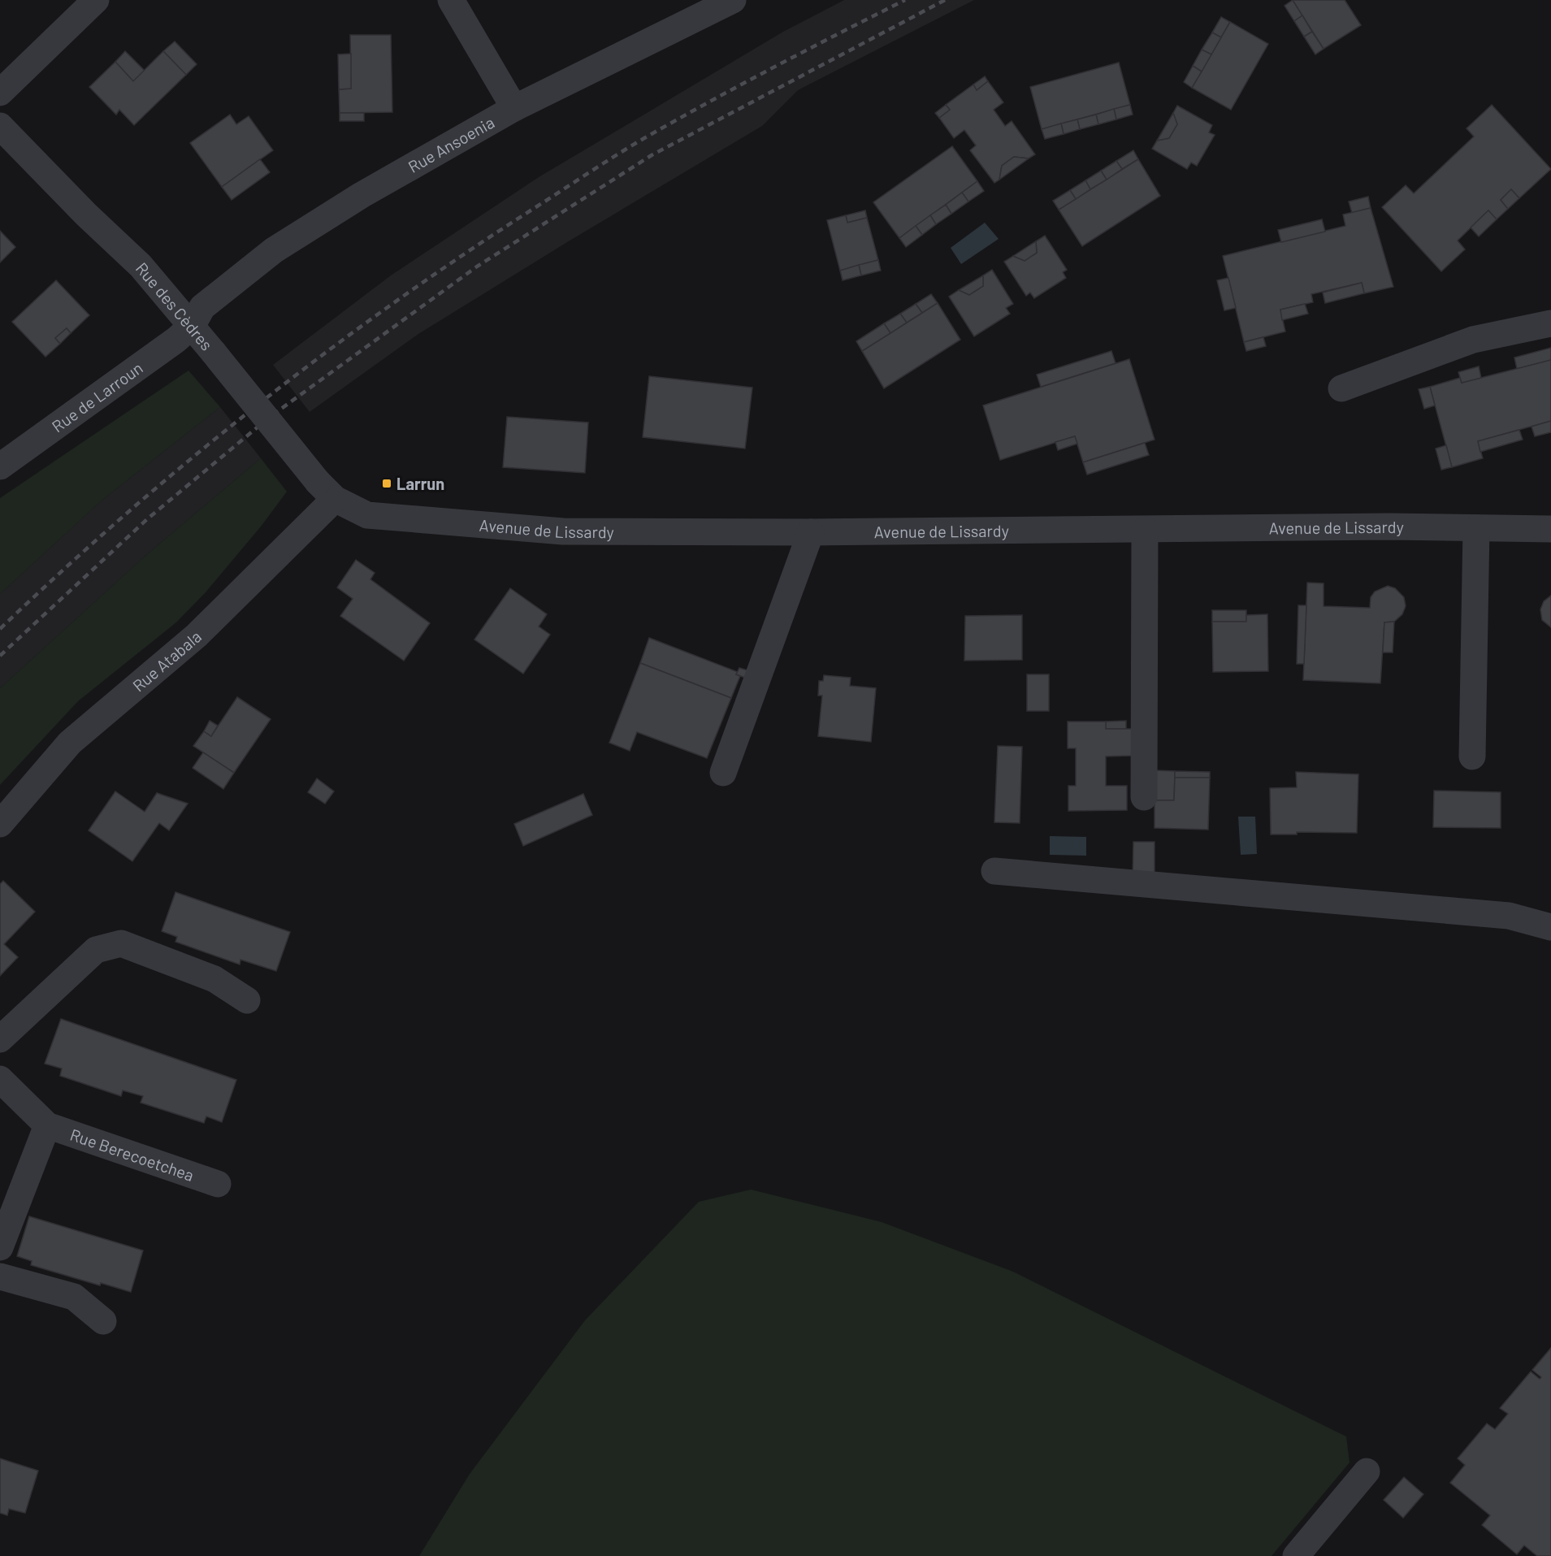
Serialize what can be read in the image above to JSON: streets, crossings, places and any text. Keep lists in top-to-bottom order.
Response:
{
  "streets": {
    "street": [
      "Rue Ansoenia",
      "Rue des Cèdres",
      "Rue de Larroun",
      "Avenue de Lissardy",
      "Rue Atabala",
      "Rue Berecoetchea"
    ]
  },
  "crossings": [
    ["Rue Ansoenia", "Rue des Cèdres"],
    ["Rue Ansoenia", "Rue de Larroun"],
    ["Rue des Cèdres", "Rue de Larroun"],
    ["Rue des Cèdres", "Avenue de Lissardy"],
    ["Rue des Cèdres", "Rue Atabala"],
    ["Avenue de Lissardy", "Rue Atabala"]
  ],
  "places": {
    "transit": ["Larrun"]
  }
}
